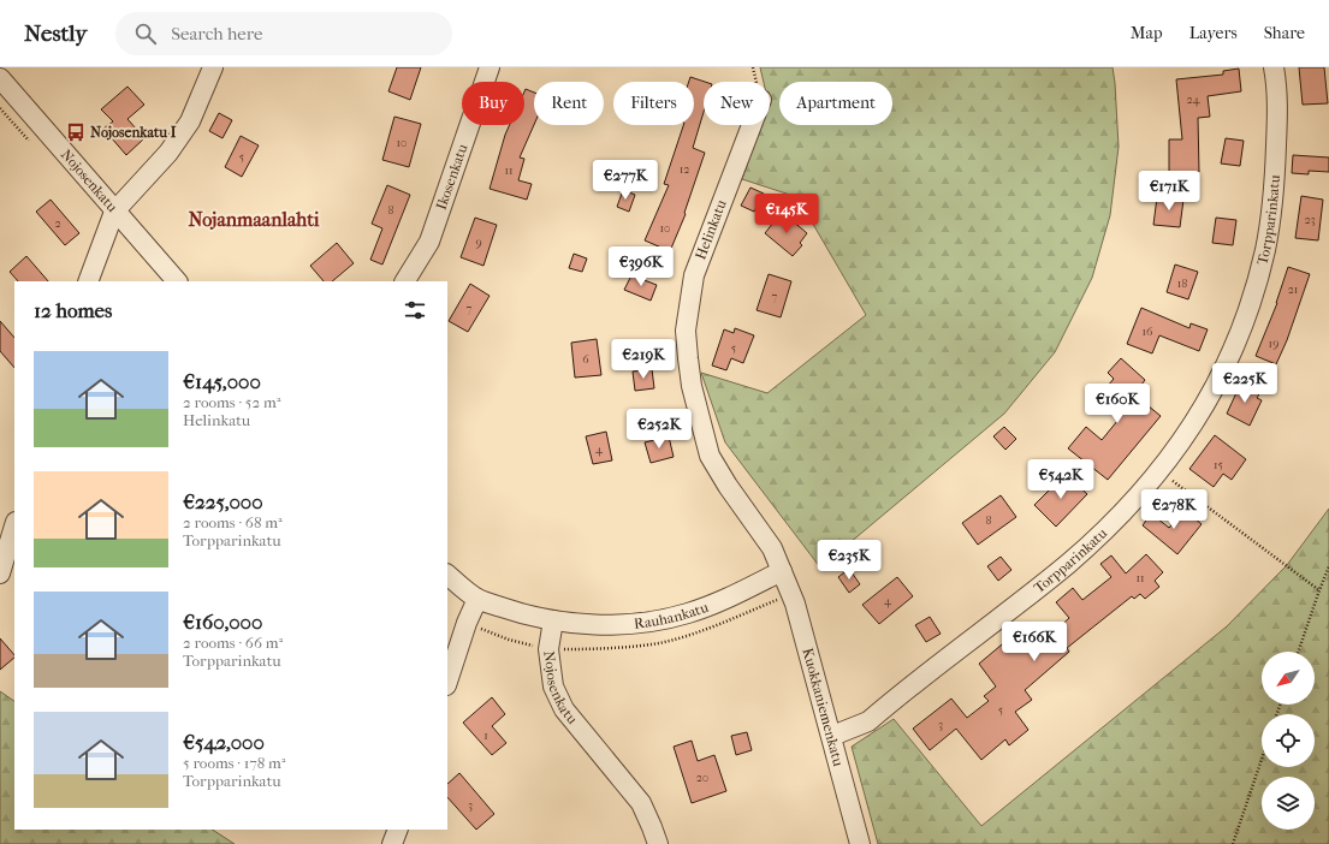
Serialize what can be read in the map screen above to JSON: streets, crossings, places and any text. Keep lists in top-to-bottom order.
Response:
{
  "streets": {
    "street": [
      "Ikosenkatu",
      "Nojosenkatu",
      "Torpparinkatu",
      "Helinkatu",
      "Rauhankatu",
      "Kuokkaniemenkatu"
    ]
  },
  "crossings": [
    ["Nojosenkatu", "Rauhankatu"],
    ["Torpparinkatu", "Kuokkaniemenkatu"],
    ["Helinkatu", "Rauhankatu"],
    ["Helinkatu", "Kuokkaniemenkatu"],
    ["Rauhankatu", "Kuokkaniemenkatu"]
  ],
  "districts": ["Nojanmaanlahti"],
  "places": {
    "bus stop": ["Nojosenkatu I"]
  },
  "house_numbers": [
    "24",
    "10",
    "5",
    "12",
    "11",
    "8",
    "23",
    "2",
    "10",
    "9",
    "18",
    "21",
    "7",
    "7",
    "16",
    "19",
    "5",
    "6",
    "4",
    "15",
    "8",
    "11",
    "4",
    "5",
    "3",
    "1",
    "20",
    "3"
  ],
  "north": "bottom left",
  "page": {
    "header": "Nestly",
    "search": "Search here",
    "nav": ["Map", "Layers", "Share"],
    "chip": [
      "Buy",
      "Rent",
      "Filters",
      "New",
      "Apartment"
    ],
    "price": [
      "€277K",
      "€171K",
      "€145K",
      "€396K",
      "€219K",
      "€225K",
      "€160K",
      "€252K",
      "€542K",
      "€278K",
      "€235K",
      "€166K"
    ],
    "heading": "12 homes",
    "list": [
      {
        "name": "€145,000",
        "note": "2 rooms · 52 m² · Helinkatu"
      },
      {
        "name": "€225,000",
        "note": "2 rooms · 68 m² · Torpparinkatu"
      },
      {
        "name": "€160,000",
        "note": "2 rooms · 66 m² · Torpparinkatu"
      },
      {
        "name": "€542,000",
        "note": "5 rooms · 178 m² · Torpparinkatu"
      }
    ]
  }
}
